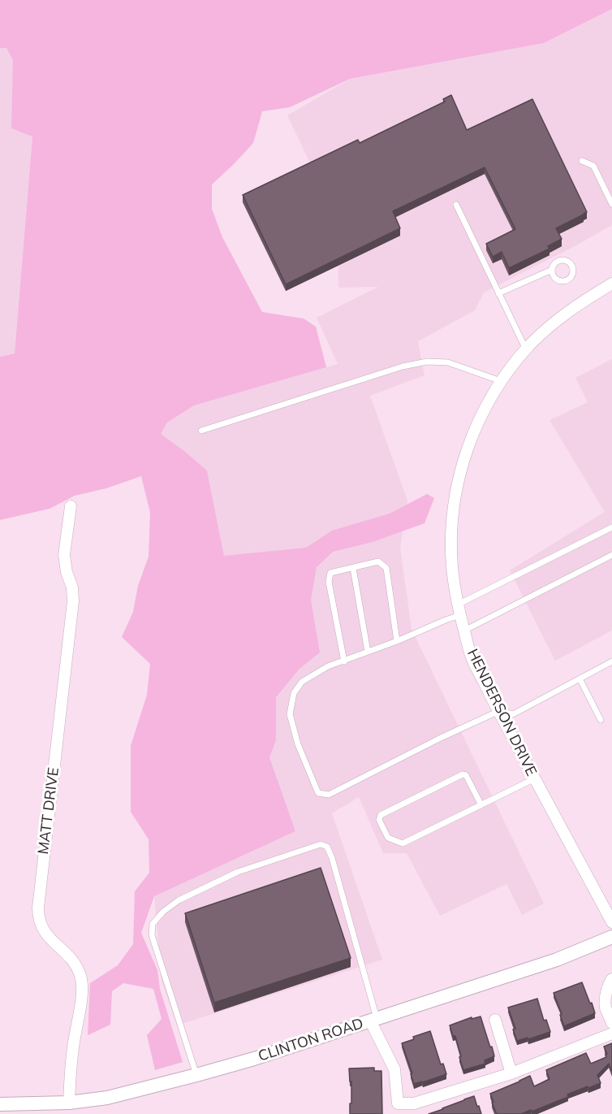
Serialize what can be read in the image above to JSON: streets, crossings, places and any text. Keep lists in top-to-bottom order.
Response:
{
  "streets": {
    "street": ["HENDERSON DRIVE", "MATT DRIVE", "CLINTON ROAD"]
  },
  "crossings": [
    ["MATT DRIVE", "CLINTON ROAD"]
  ]
}
